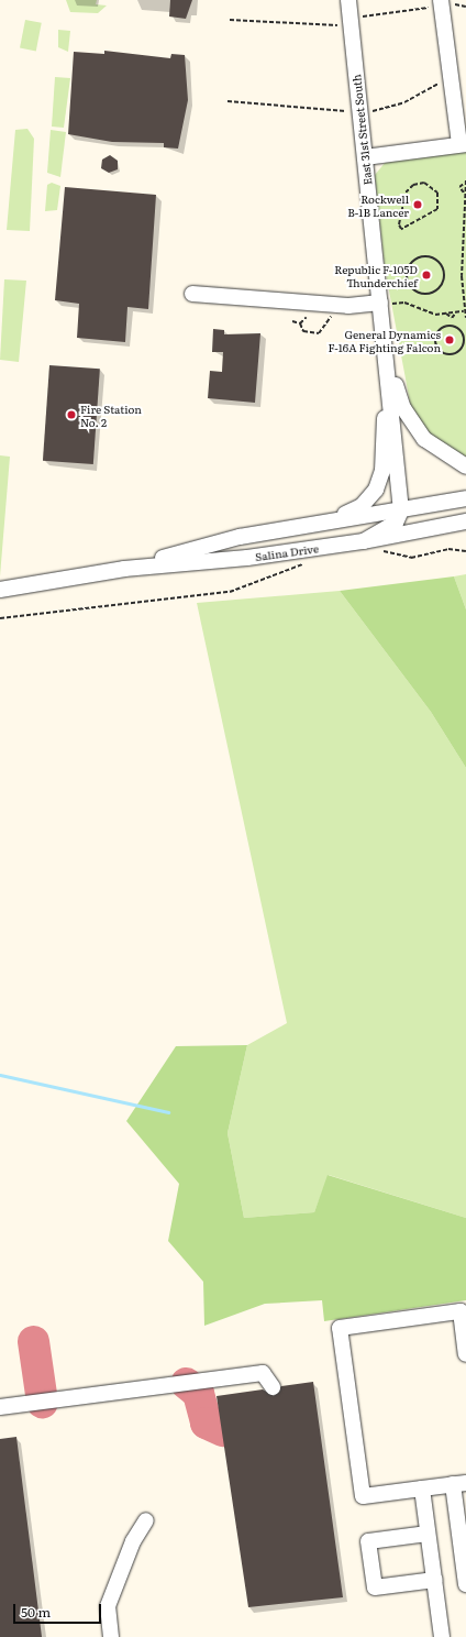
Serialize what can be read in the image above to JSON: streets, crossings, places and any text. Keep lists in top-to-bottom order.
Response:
{
  "streets": {
    "street": ["East 31st Street South", "Salina Drive"]
  },
  "crossings": [
    ["East 31st Street South", "Salina Drive"]
  ],
  "places": [
    "Rockwell B-1B Lancer",
    "Republic F-105D Thunderchief",
    "General Dynamics F-16A Fighting Falcon",
    "Fire Station No. 2"
  ],
  "scale_bar": "50 m"
}
